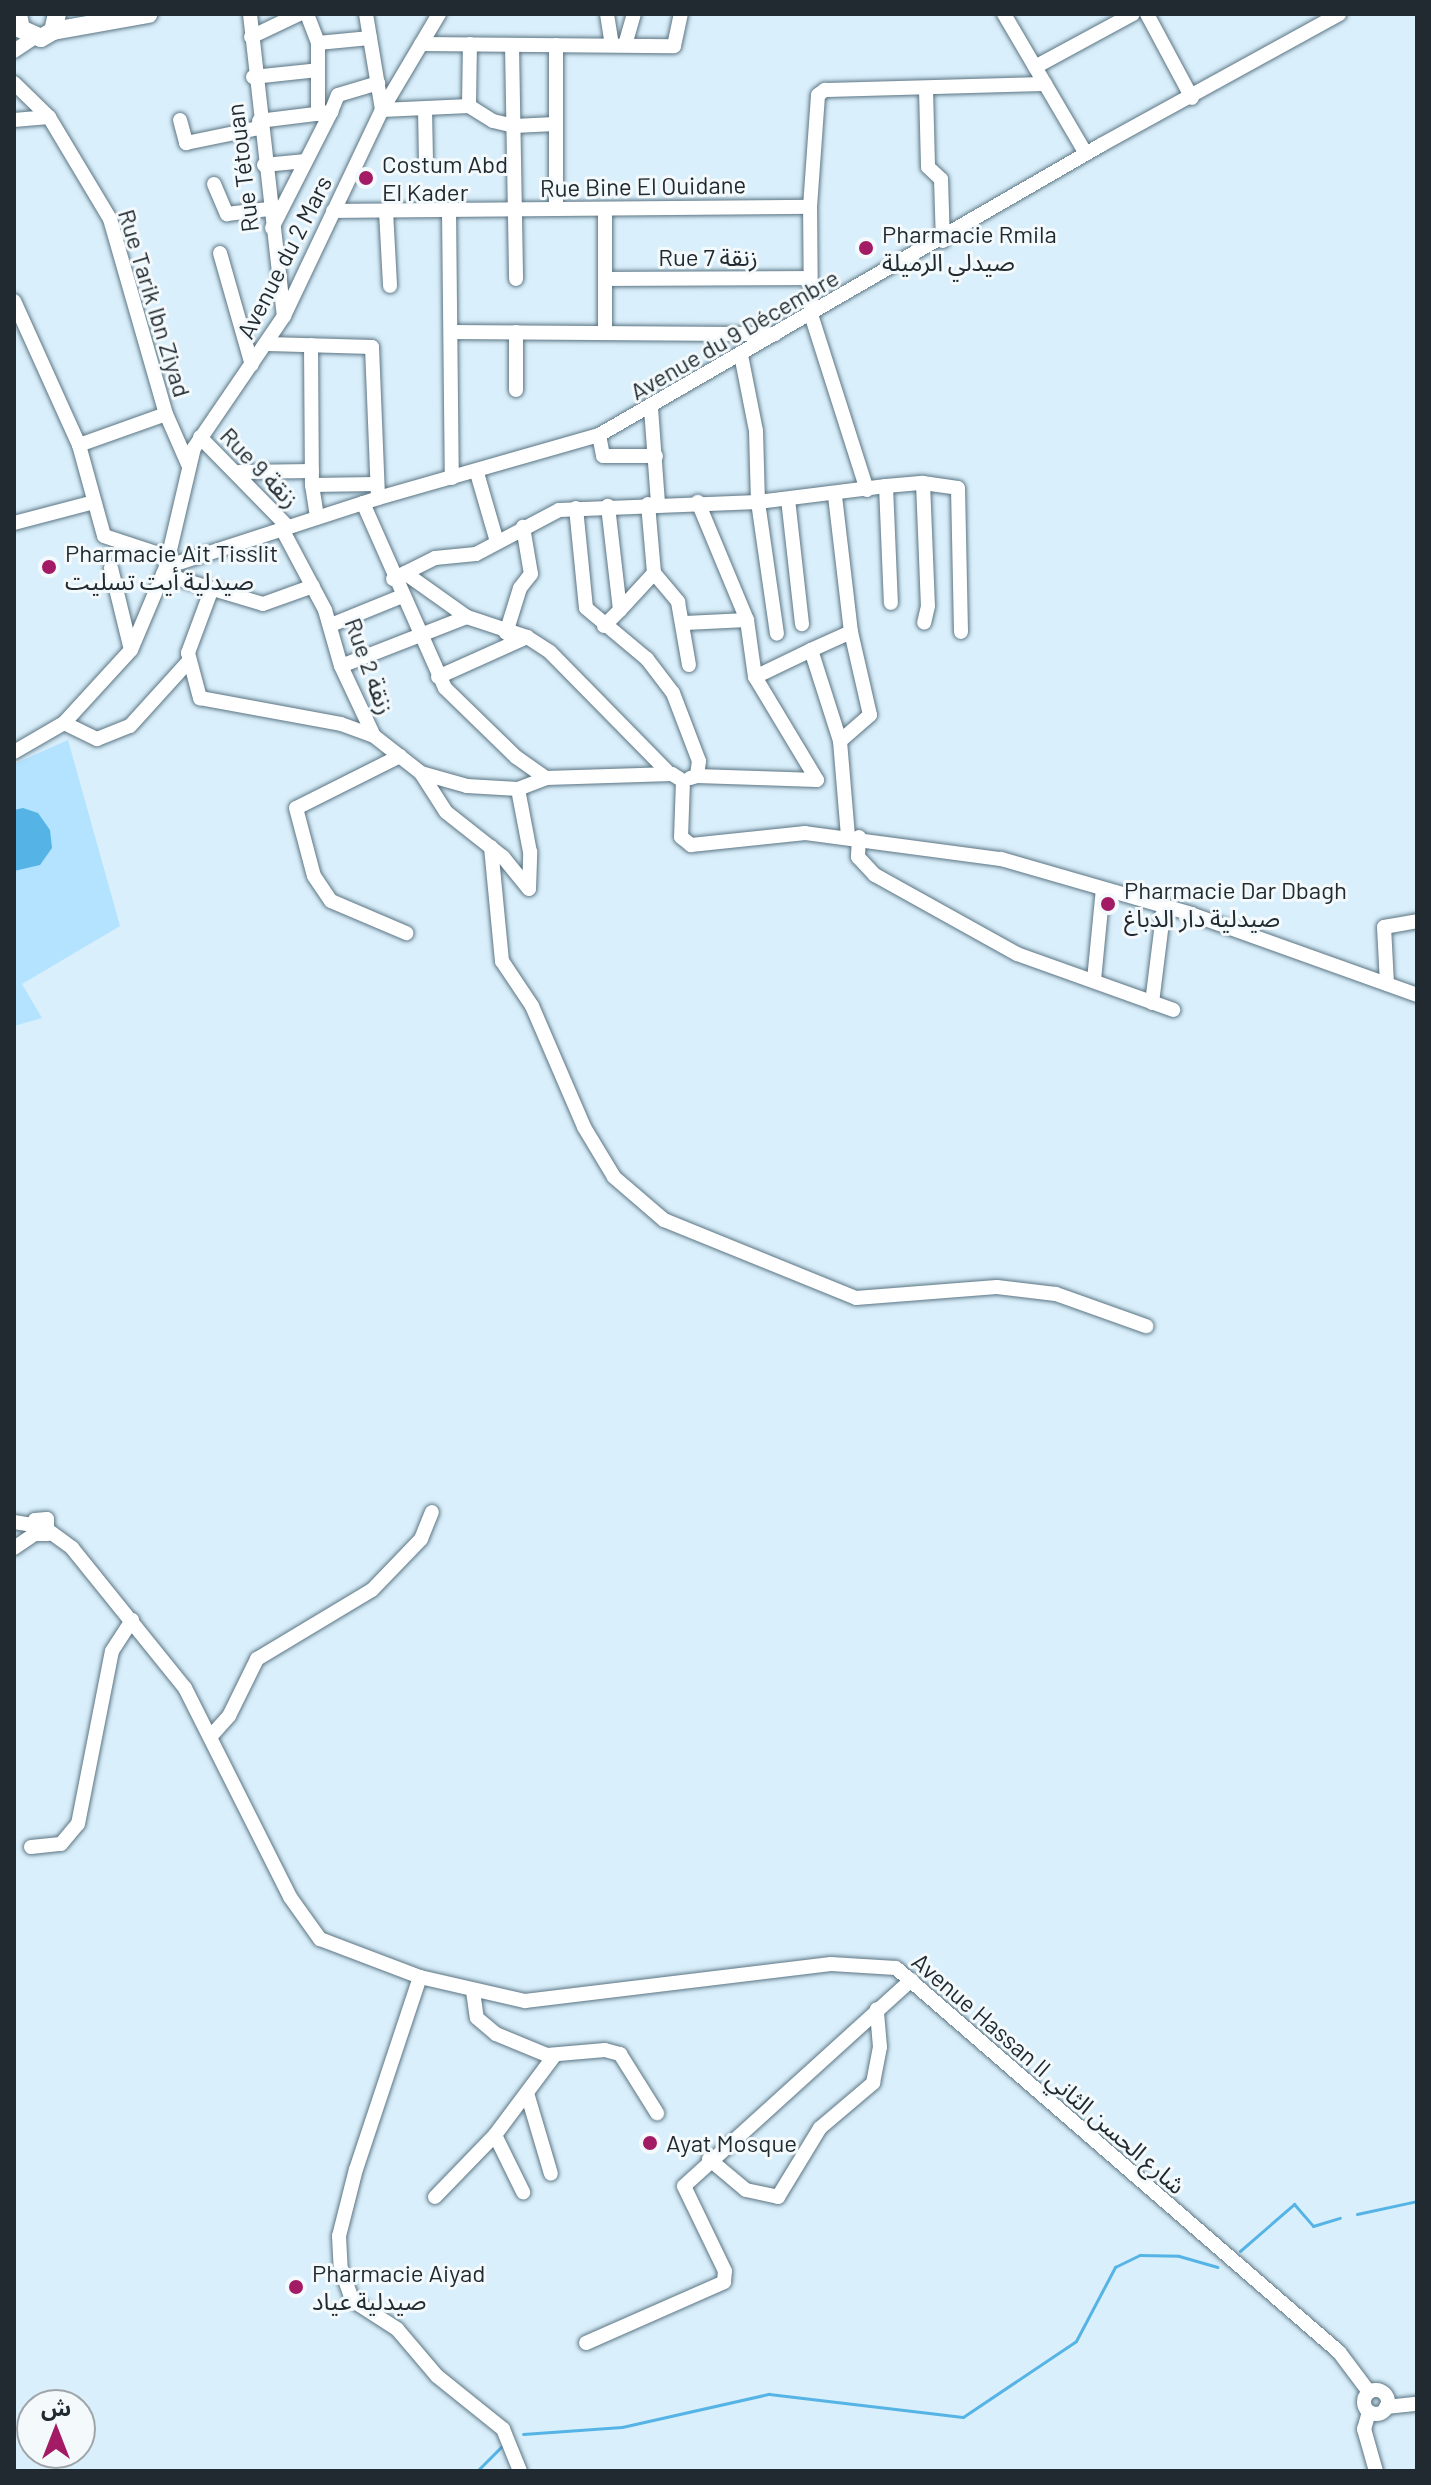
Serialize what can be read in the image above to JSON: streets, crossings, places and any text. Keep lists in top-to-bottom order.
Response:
{
  "streets": {
    "street": [
      "Rue Tétouan",
      "Rue Bine El Ouidane",
      "Avenue du 2 Mars",
      "Rue 7 زنقة",
      "Rue Tarik Ibn Ziyad",
      "Avenue du 9 Décembre",
      "Rue 9 زنقة",
      "Rue 2 زنقة",
      "Avenue Hassan II شارع الحسن الثاني"
    ]
  },
  "crossings": [
    ["Rue Tétouan", "Avenue du 2 Mars"],
    ["Rue Bine El Ouidane", "Avenue du 2 Mars"],
    ["Avenue du 2 Mars", "Rue Tarik Ibn Ziyad"],
    ["Avenue du 2 Mars", "Avenue du 9 Décembre"],
    ["Avenue du 2 Mars", "Rue 9 زنقة"],
    ["Avenue du 9 Décembre", "Rue 9 زنقة"],
    ["Avenue du 9 Décembre", "Rue 2 زنقة"],
    ["Rue 9 زنقة", "Rue 2 زنقة"]
  ],
  "places": [
    "Costum Abd El Kader",
    "Pharmacie Rmila صيدلي الرميلة",
    "Pharmacie Ait Tisslit صيدلية أيت تسليت",
    "Pharmacie Dar Dbagh صيدلية دار الدباغ",
    "Ayat Mosque",
    "Pharmacie Aiyad صيدلية عياد"
  ],
  "north": "top"
}
